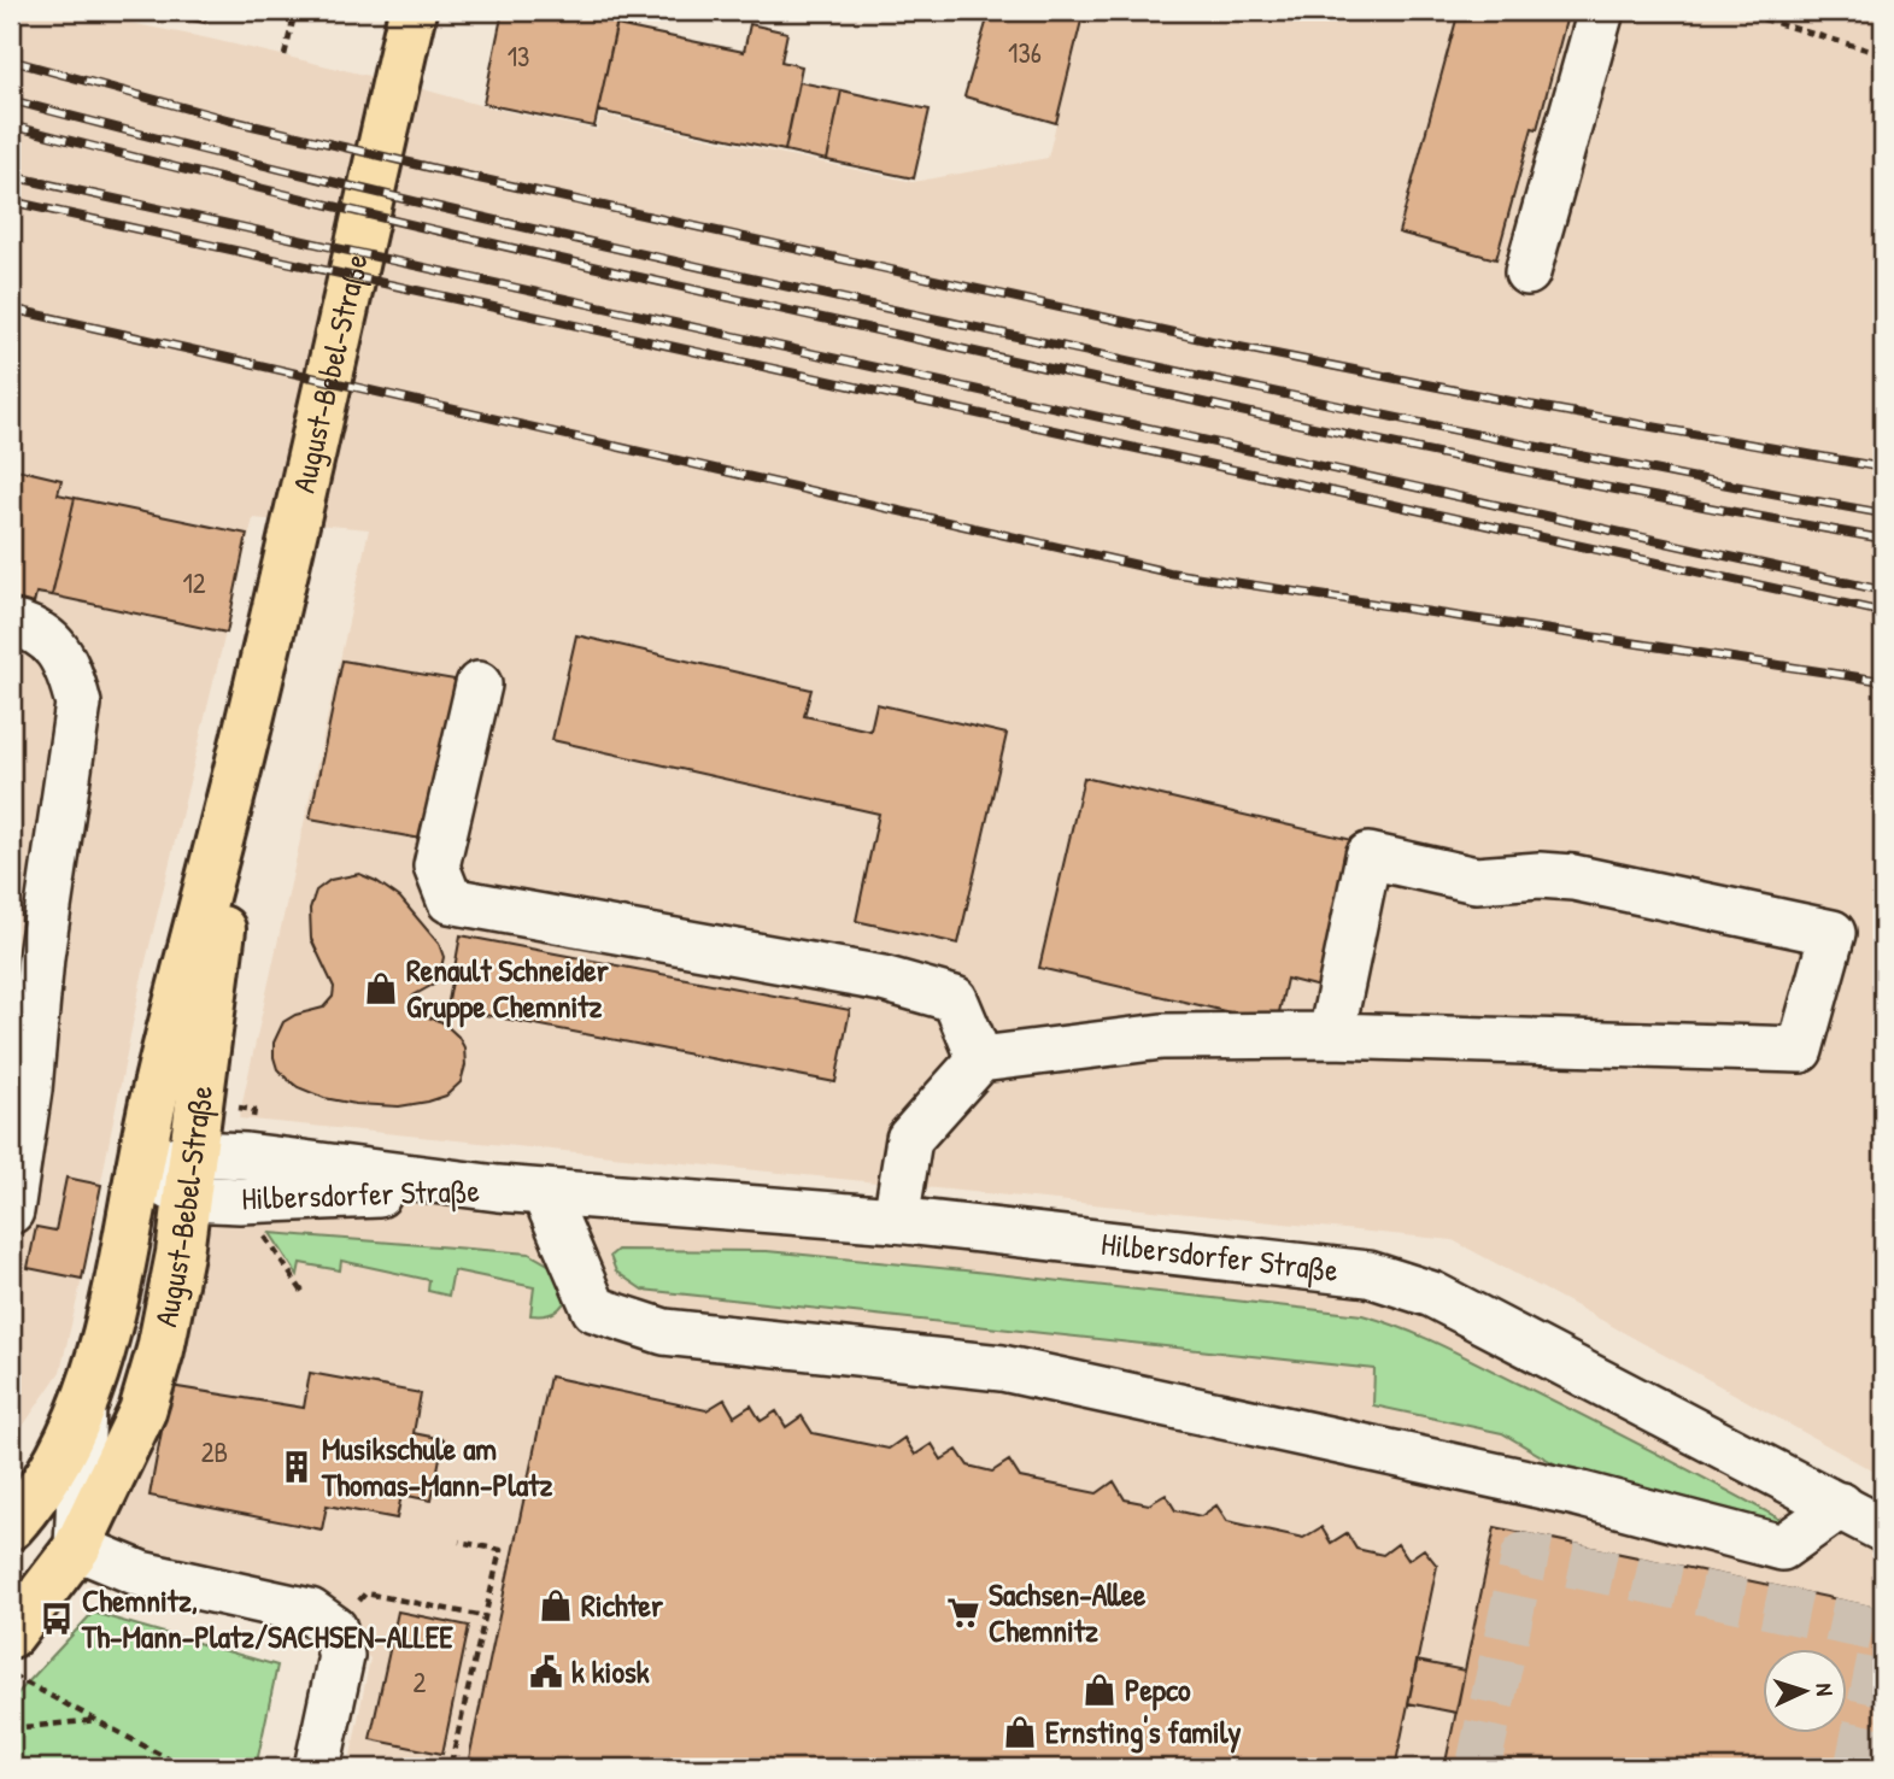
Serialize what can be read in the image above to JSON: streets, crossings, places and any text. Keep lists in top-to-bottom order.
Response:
{
  "streets": {
    "main road": ["August-Bebel-Straße"],
    "street": ["Hilbersdorfer Straße"]
  },
  "crossings": [
    ["August-Bebel-Straße", "Hilbersdorfer Straße"]
  ],
  "places": {
    "shop": [
      "Renault Schneider Gruppe Chemnitz",
      "Richter",
      "Pepco",
      "Ernsting's family"
    ],
    "building": ["Musikschule am Thomas-Mann-Platz"],
    "supermarket": ["Sachsen-Allee Chemnitz"],
    "bus stop": ["Chemnitz, Th-Mann-Platz/SACHSEN-ALLEE"],
    "public building": ["k kiosk"]
  },
  "house_numbers": [
    "136",
    "13",
    "12",
    "2B",
    "2"
  ],
  "north": "right"
}
